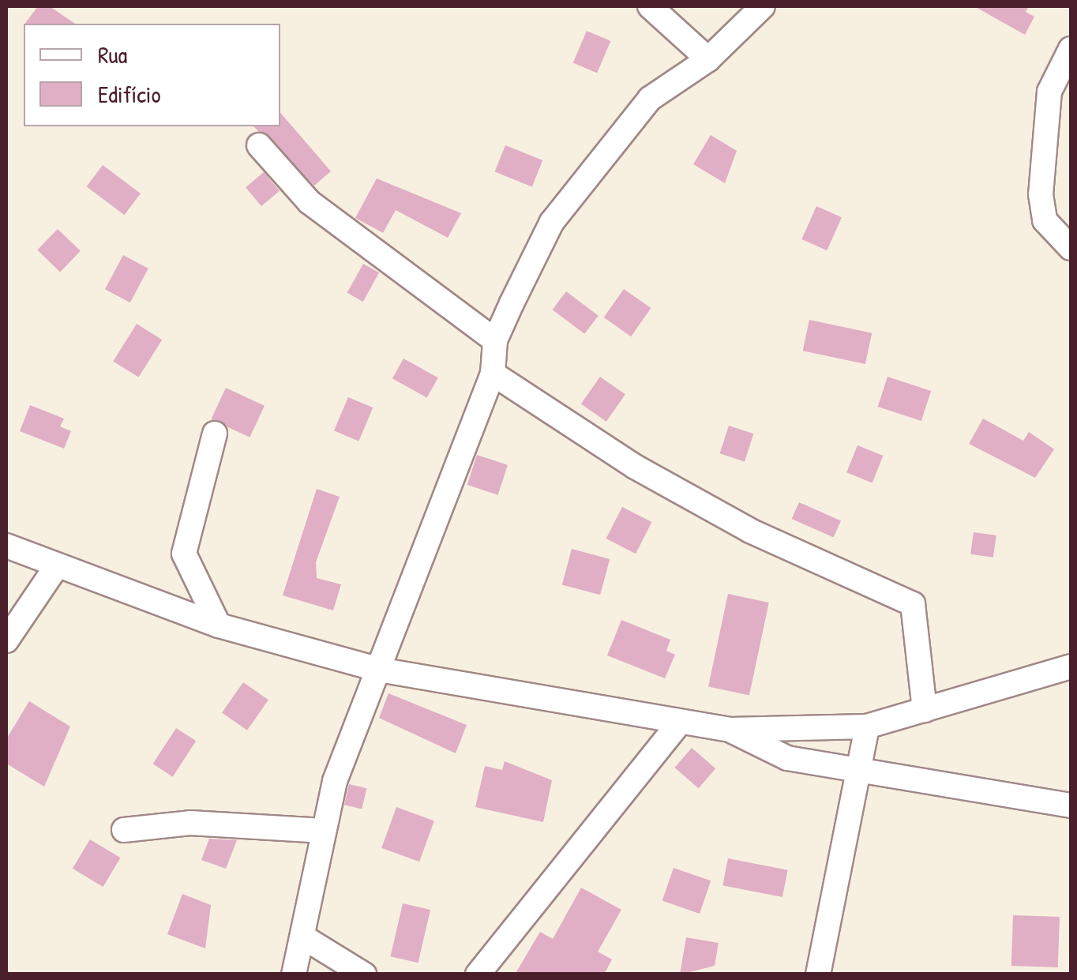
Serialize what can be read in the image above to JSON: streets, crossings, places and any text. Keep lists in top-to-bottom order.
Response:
{
  "legend": ["Rua", "Edifício"]
}
